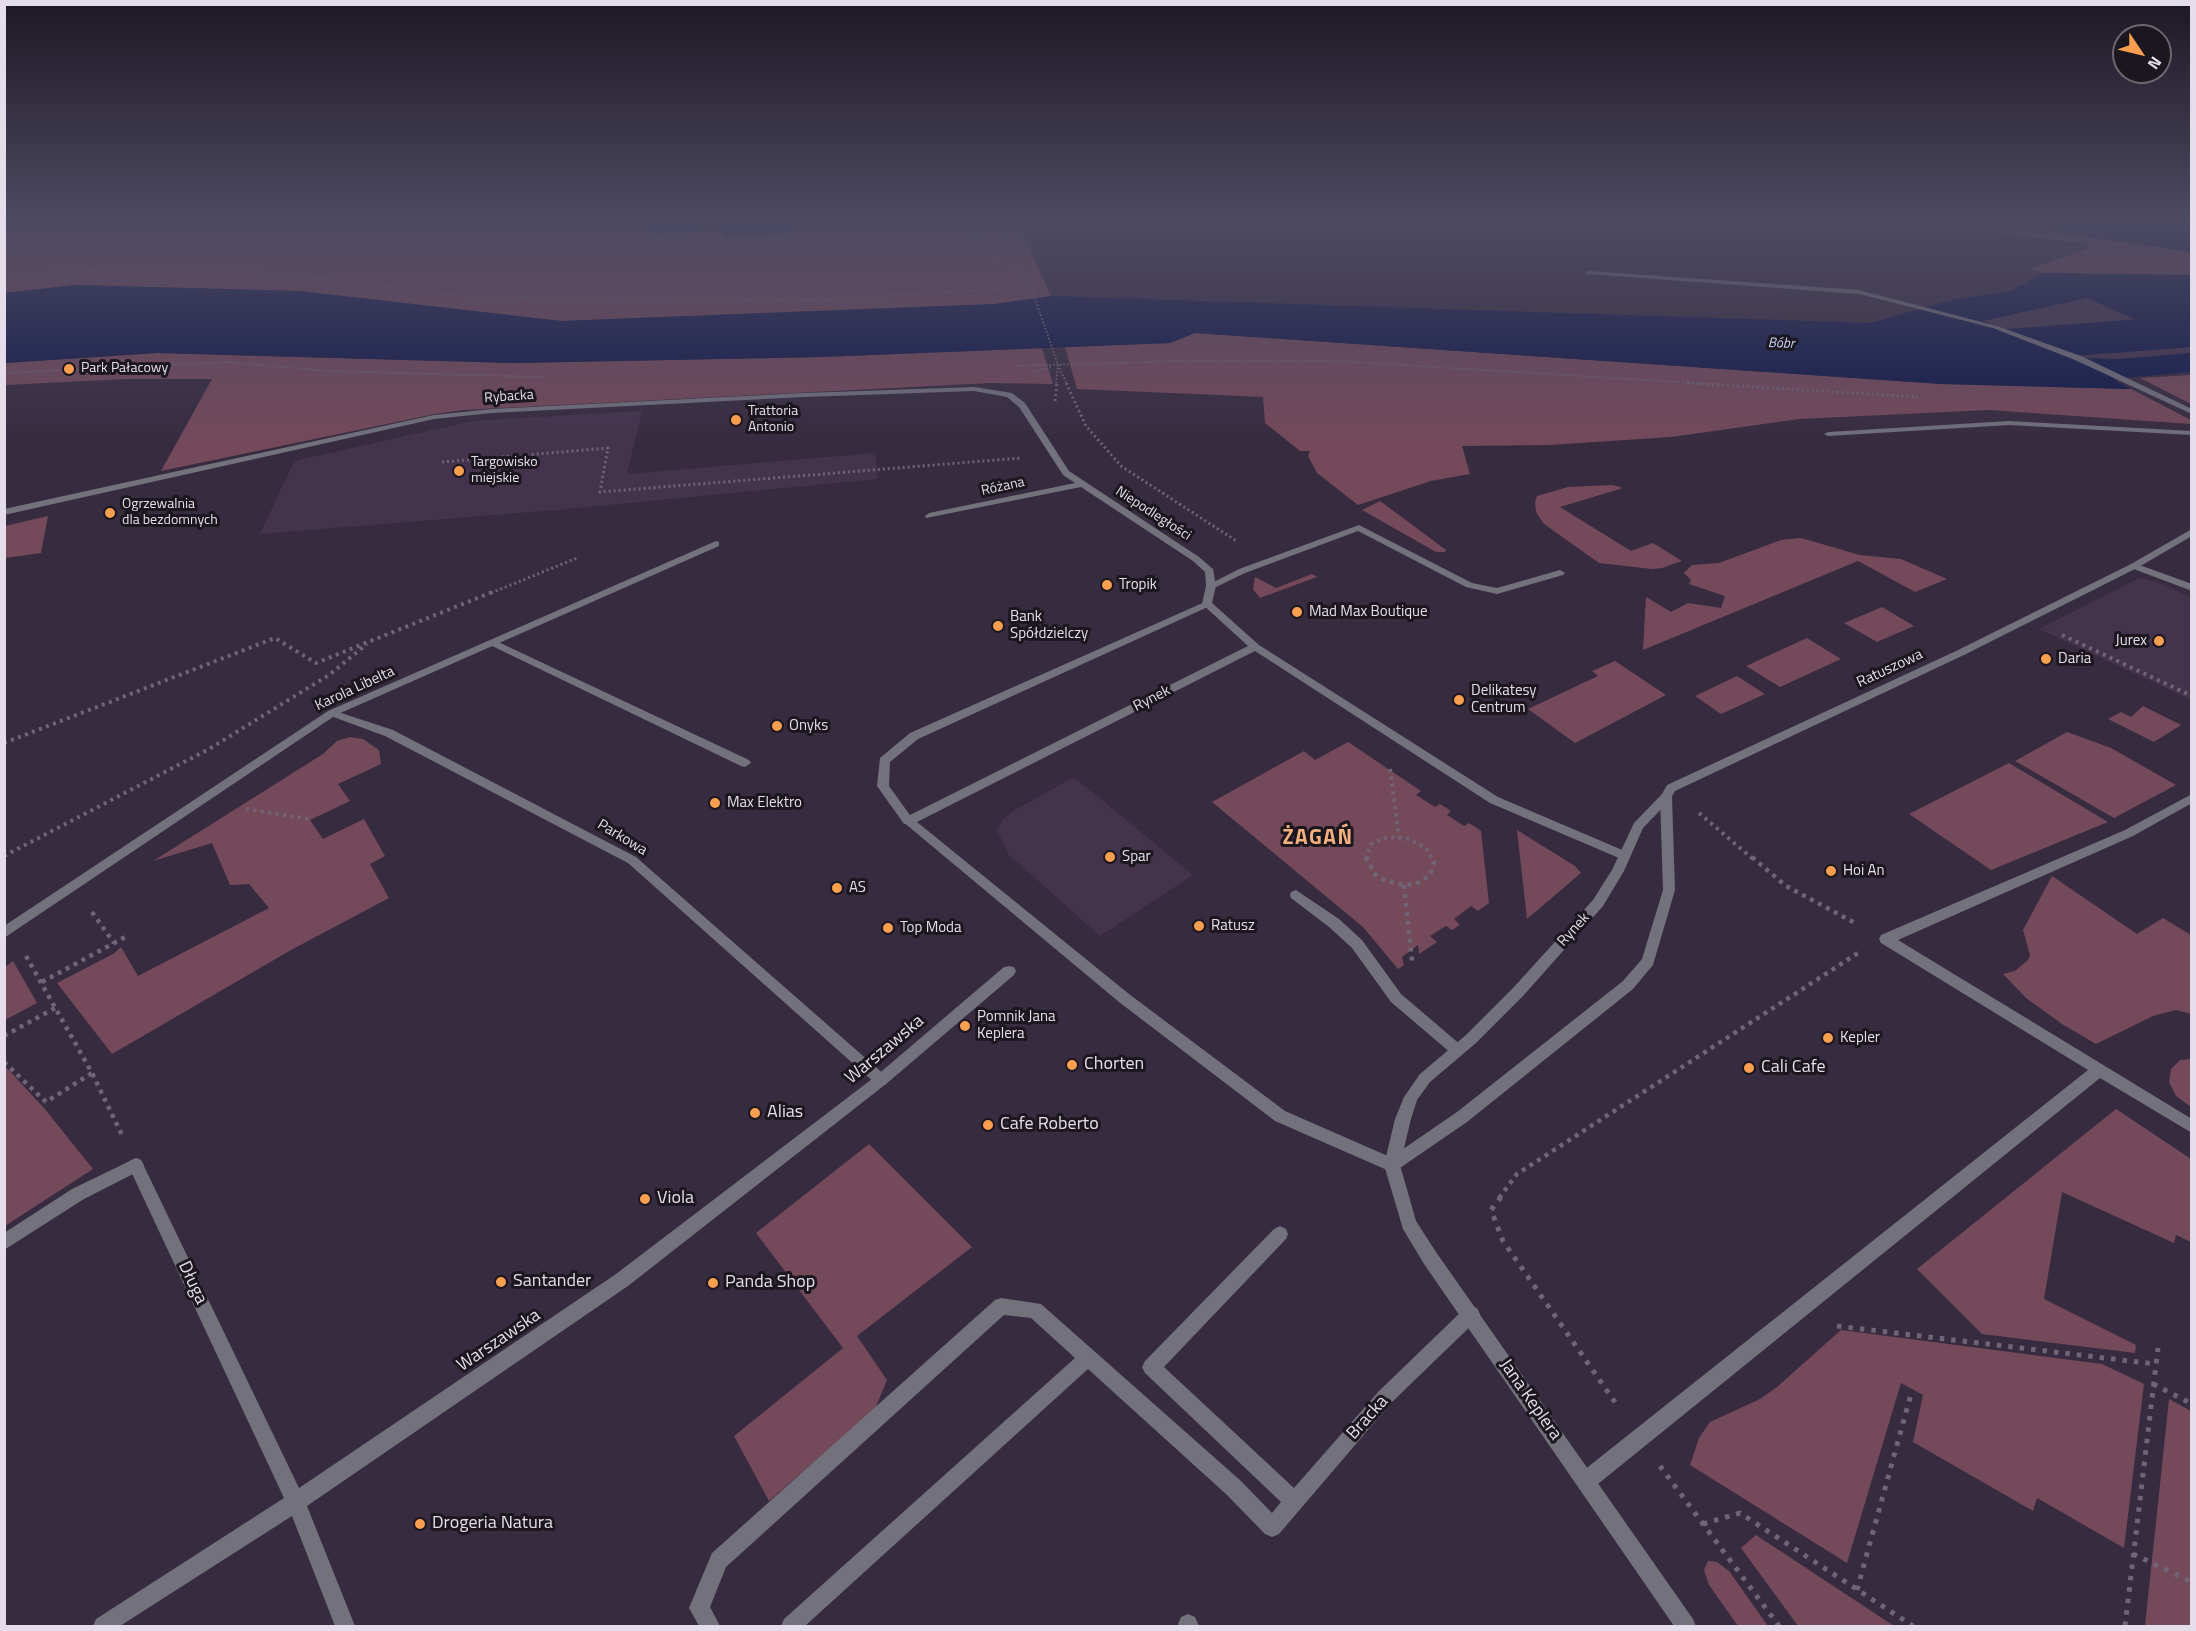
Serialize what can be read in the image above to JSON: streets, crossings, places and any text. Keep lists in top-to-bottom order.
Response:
{
  "streets": {
    "street": [
      "Rybacka",
      "Różana",
      "Niepodległości",
      "Ratuszowa",
      "Karola Libelta",
      "Rynek",
      "Parkowa",
      "Warszawska",
      "Długa",
      "Jana Keplera",
      "Bracka"
    ]
  },
  "crossings": [
    ["Rybacka", "Niepodległości"],
    ["Różana", "Niepodległości"],
    ["Ratuszowa", "Rynek"],
    ["Karola Libelta", "Parkowa"],
    ["Rynek", "Jana Keplera"],
    ["Parkowa", "Warszawska"],
    ["Warszawska", "Długa"],
    ["Jana Keplera", "Bracka"]
  ],
  "districts": ["ŻAGAŃ"],
  "water": ["Bóbr"],
  "places": [
    "Park Pałacowy",
    "Trattoria Antonio",
    "Targowisko miejskie",
    "Ogrzewalnia dla bezdomnych",
    "Tropik",
    "Mad Max Boutique",
    "Bank Spółdzielczy",
    "Jurex",
    "Daria",
    "Delikatesy Centrum",
    "Onyks",
    "Max Elektro",
    "Spar",
    "Hoi An",
    "AS",
    "Ratusz",
    "Top Moda",
    "Pomnik Jana Keplera",
    "Kepler",
    "Chorten",
    "Cali Cafe",
    "Alias",
    "Cafe Roberto",
    "Viola",
    "Santander",
    "Panda Shop",
    "Drogeria Natura"
  ],
  "north": "bottom right"
}
